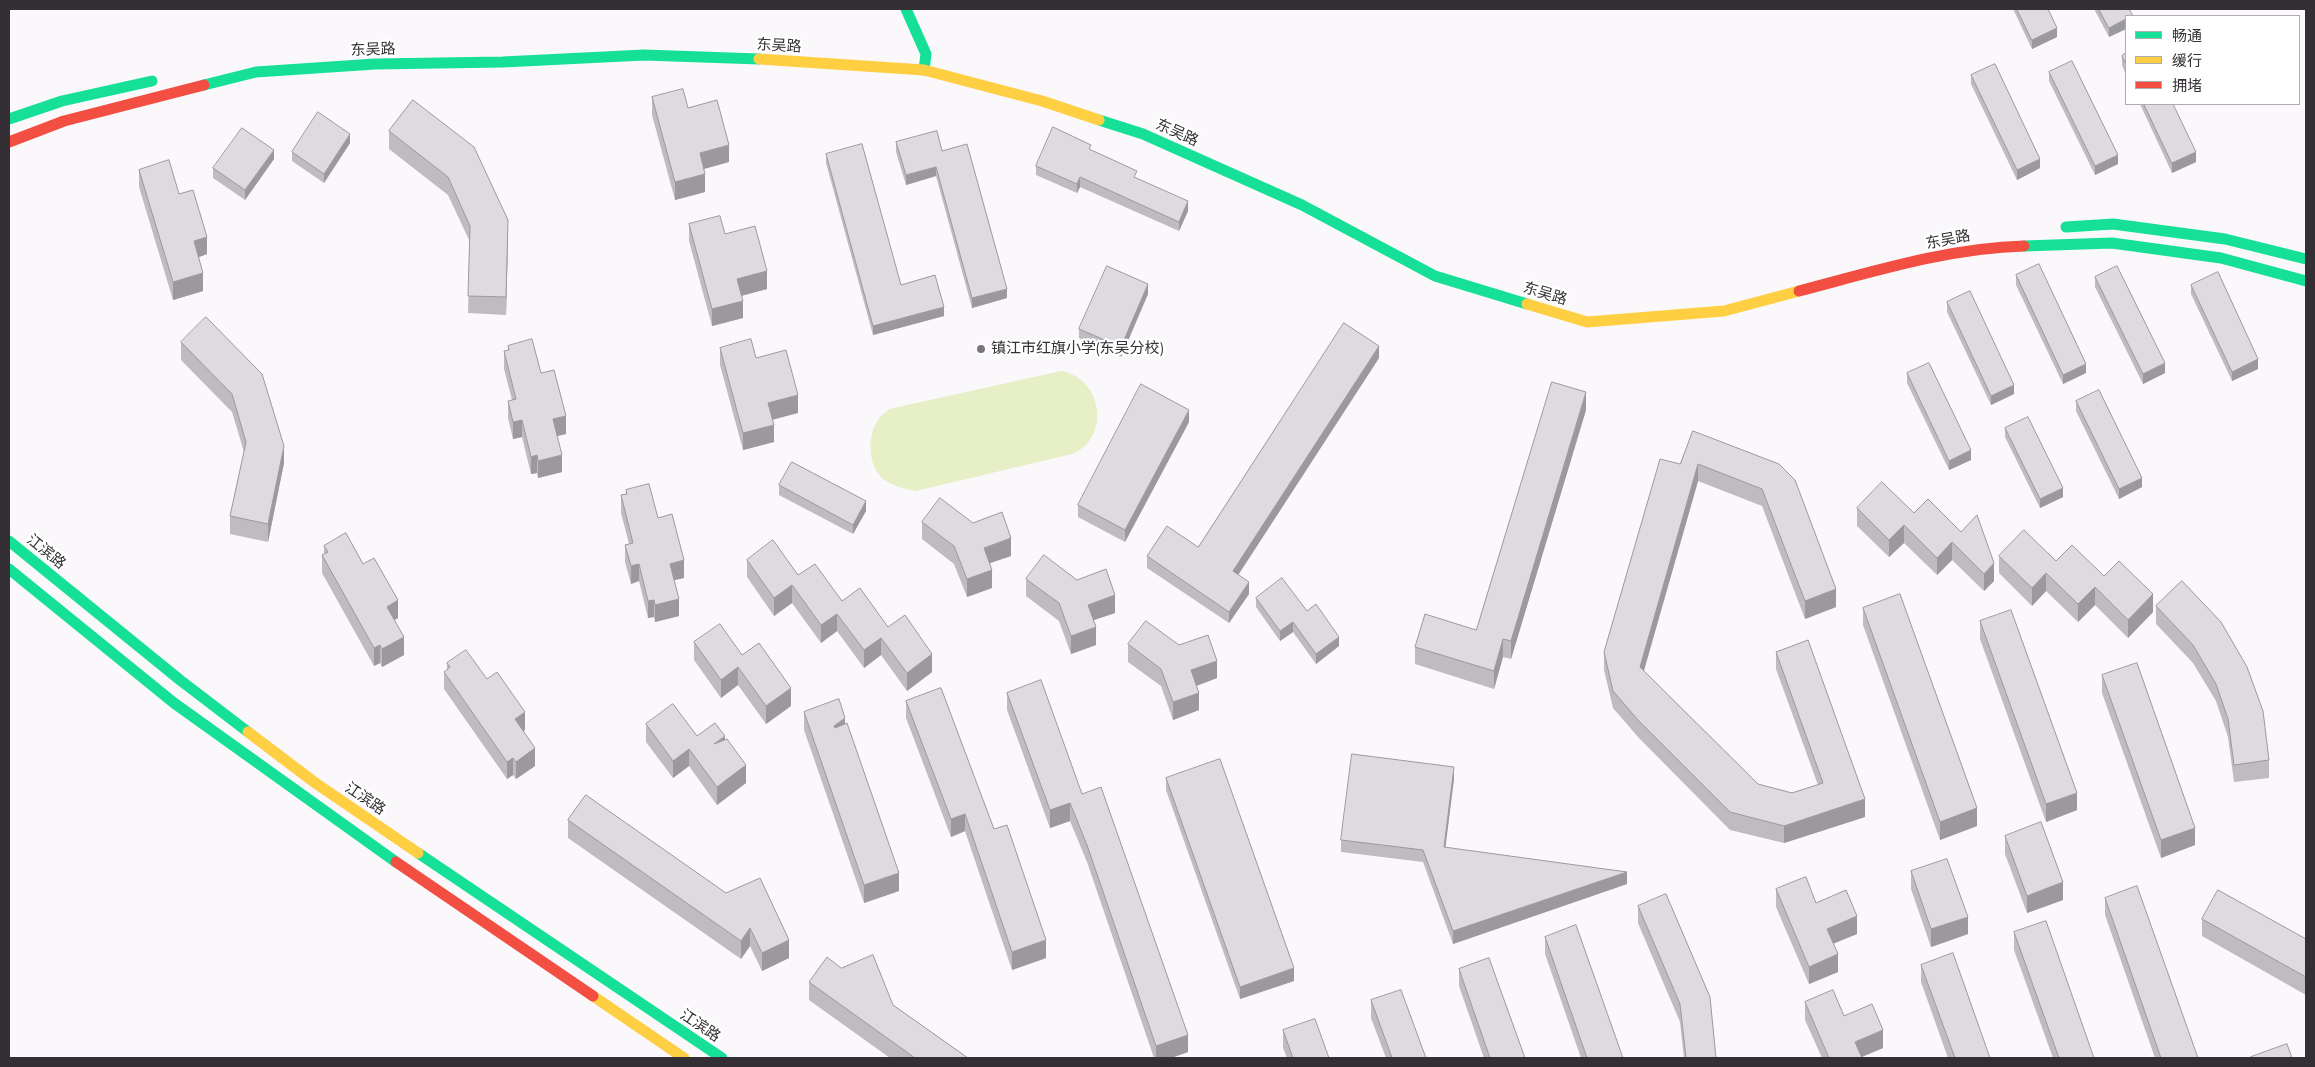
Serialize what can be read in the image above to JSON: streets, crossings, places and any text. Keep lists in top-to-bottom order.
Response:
{
  "streets": {
    "main road": ["东吴路", "江滨路"]
  },
  "places": ["镇江市红旗小学(东吴分校)"],
  "legend": ["畅通", "缓行", "拥堵"]
}
